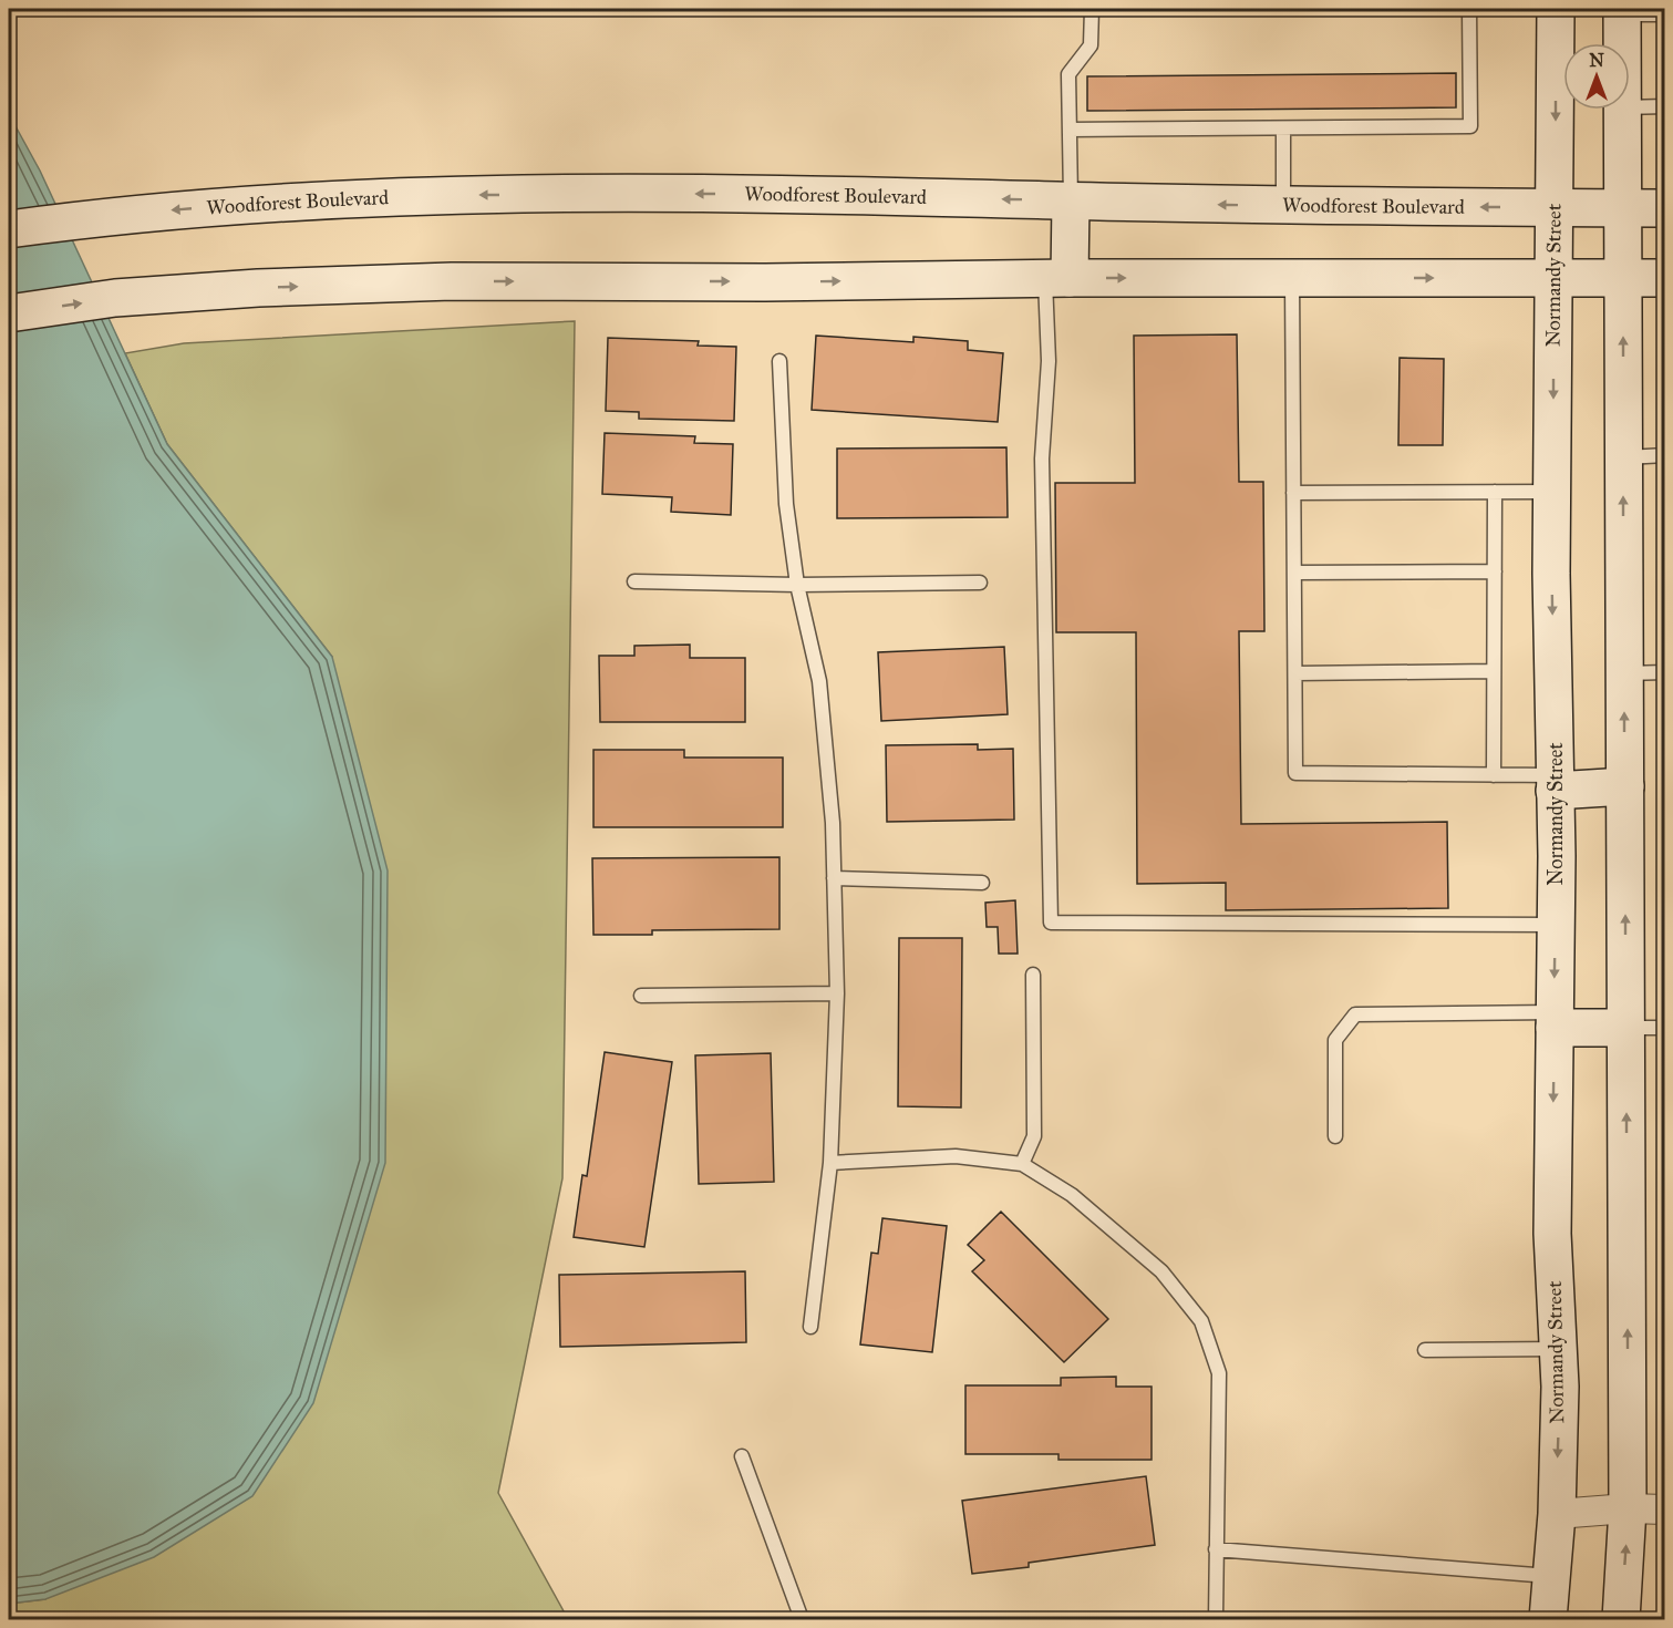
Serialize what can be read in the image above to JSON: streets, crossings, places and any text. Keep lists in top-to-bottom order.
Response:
{
  "streets": {
    "main road": ["Woodforest Boulevard", "Normandy Street"]
  },
  "crossings": [
    ["Woodforest Boulevard", "Normandy Street"]
  ],
  "north": "top"
}
